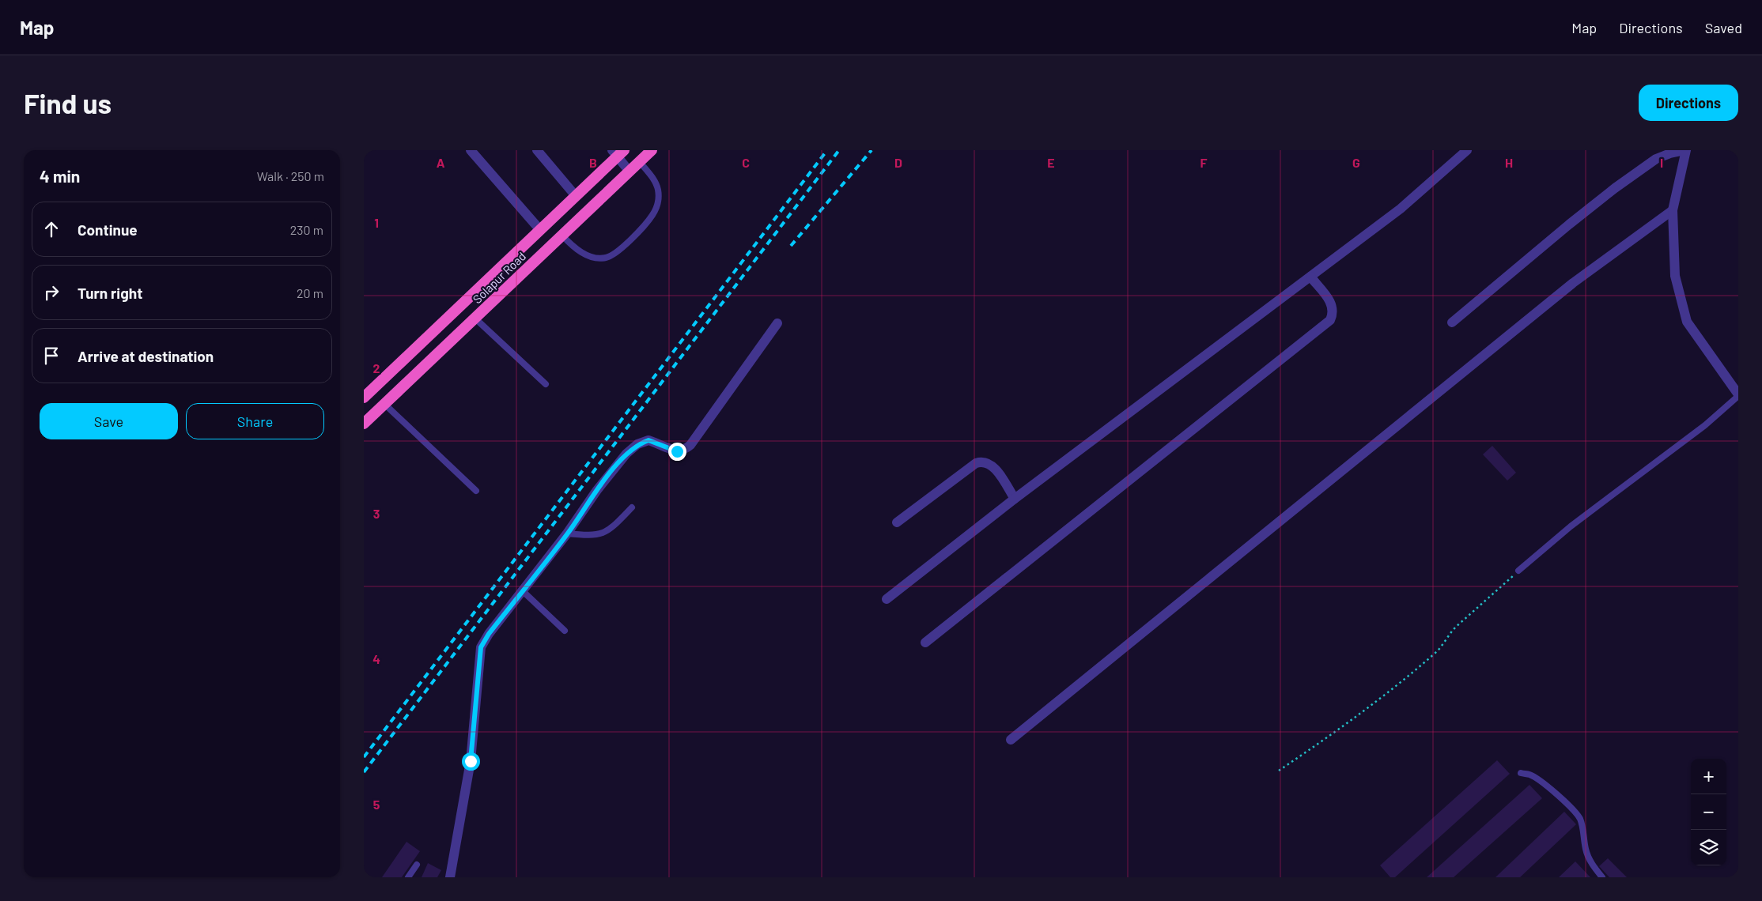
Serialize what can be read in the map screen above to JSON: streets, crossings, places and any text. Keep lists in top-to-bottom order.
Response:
{
  "streets": {
    "highway": ["Solapur Road"]
  },
  "page": {
    "header": "Map",
    "nav": ["Map", "Directions", "Saved"],
    "buttons": [
      "Directions",
      ["Save", "Share"]
    ],
    "title": "Find us",
    "heading": ["4 min", "Walk · 250 m"],
    "list": [
      ["Continue", "230 m"],
      ["Turn right", "20 m"],
      "Arrive at destination"
    ],
    "map_buttons": ["+", "−"]
  },
  "grid": {
    "columns": [
      "A",
      "B",
      "C",
      "D",
      "E",
      "F",
      "G",
      "H",
      "I"
    ],
    "rows": [
      "1",
      "2",
      "3",
      "4",
      "5"
    ]
  }
}
